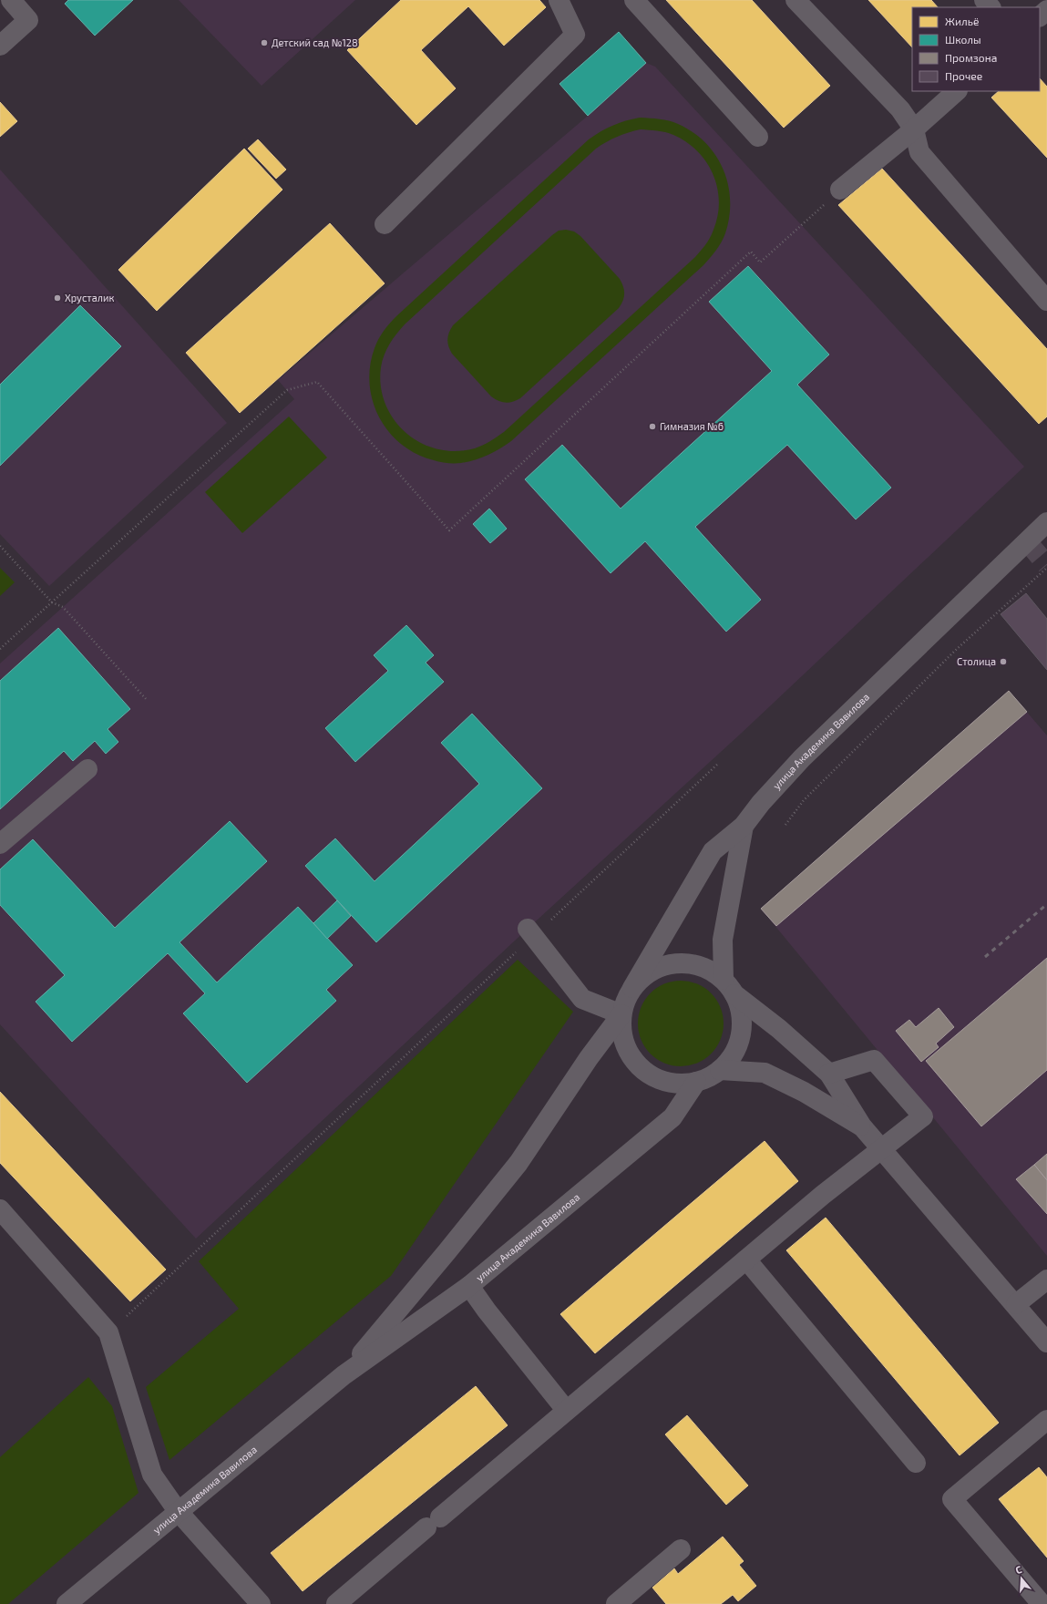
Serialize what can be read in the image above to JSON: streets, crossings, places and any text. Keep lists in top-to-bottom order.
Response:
{
  "streets": {
    "street": ["улица Академика Вавилова"]
  },
  "places": [
    "Детский сад №128",
    "Хрусталик",
    "Гимназия №6",
    "Столица"
  ],
  "legend": [
    "Жильё",
    "Школы",
    "Промзона",
    "Прочее"
  ],
  "north": "top"
}
